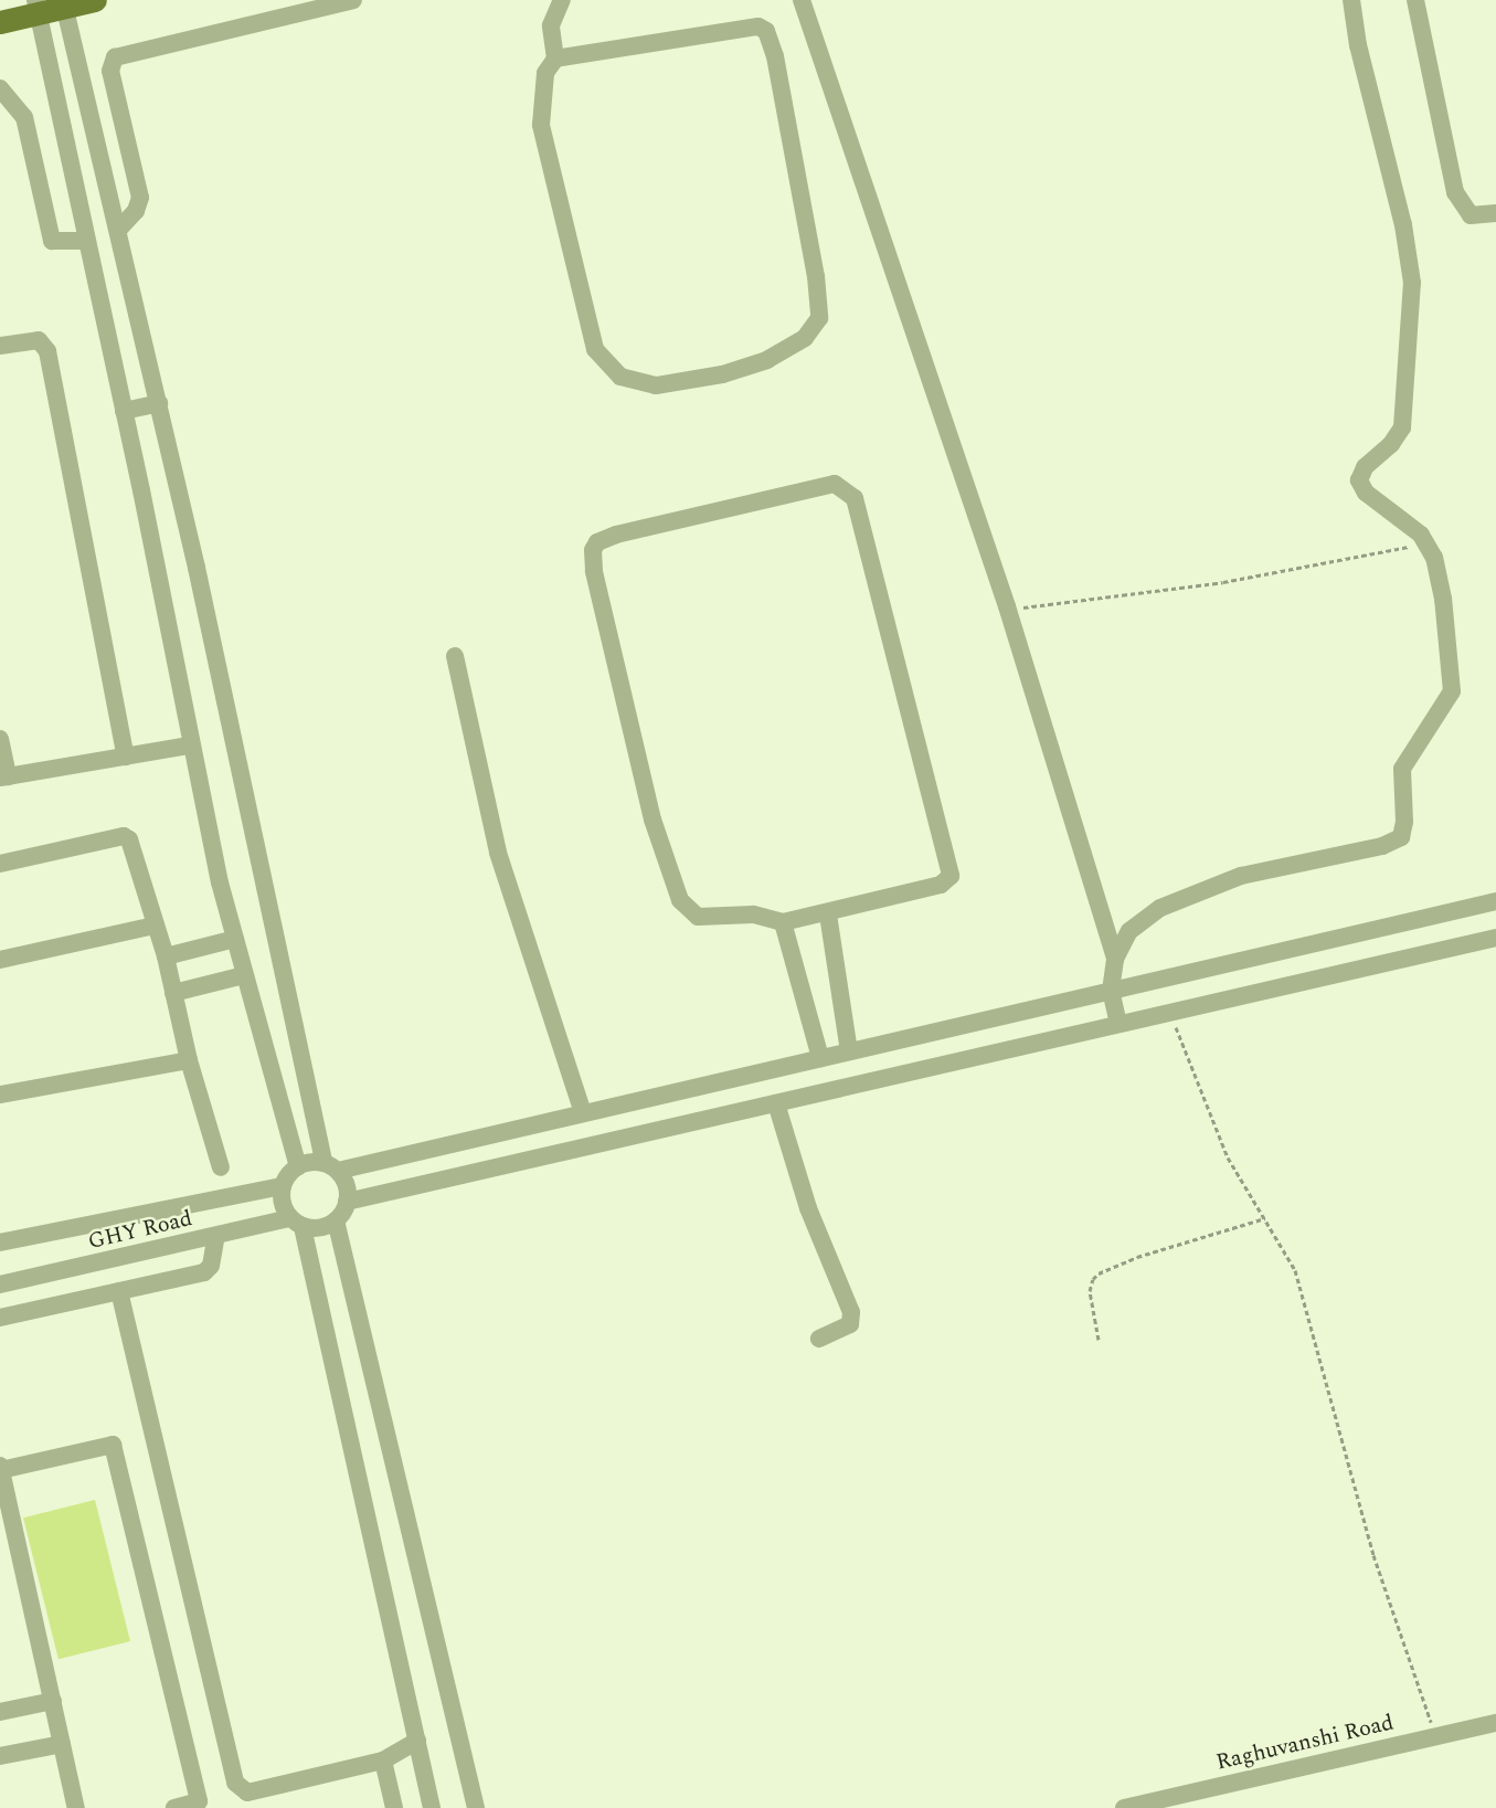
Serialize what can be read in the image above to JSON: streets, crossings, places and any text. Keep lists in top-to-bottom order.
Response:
{
  "streets": {
    "street": ["GHY Road", "Raghuvanshi Road"]
  }
}
